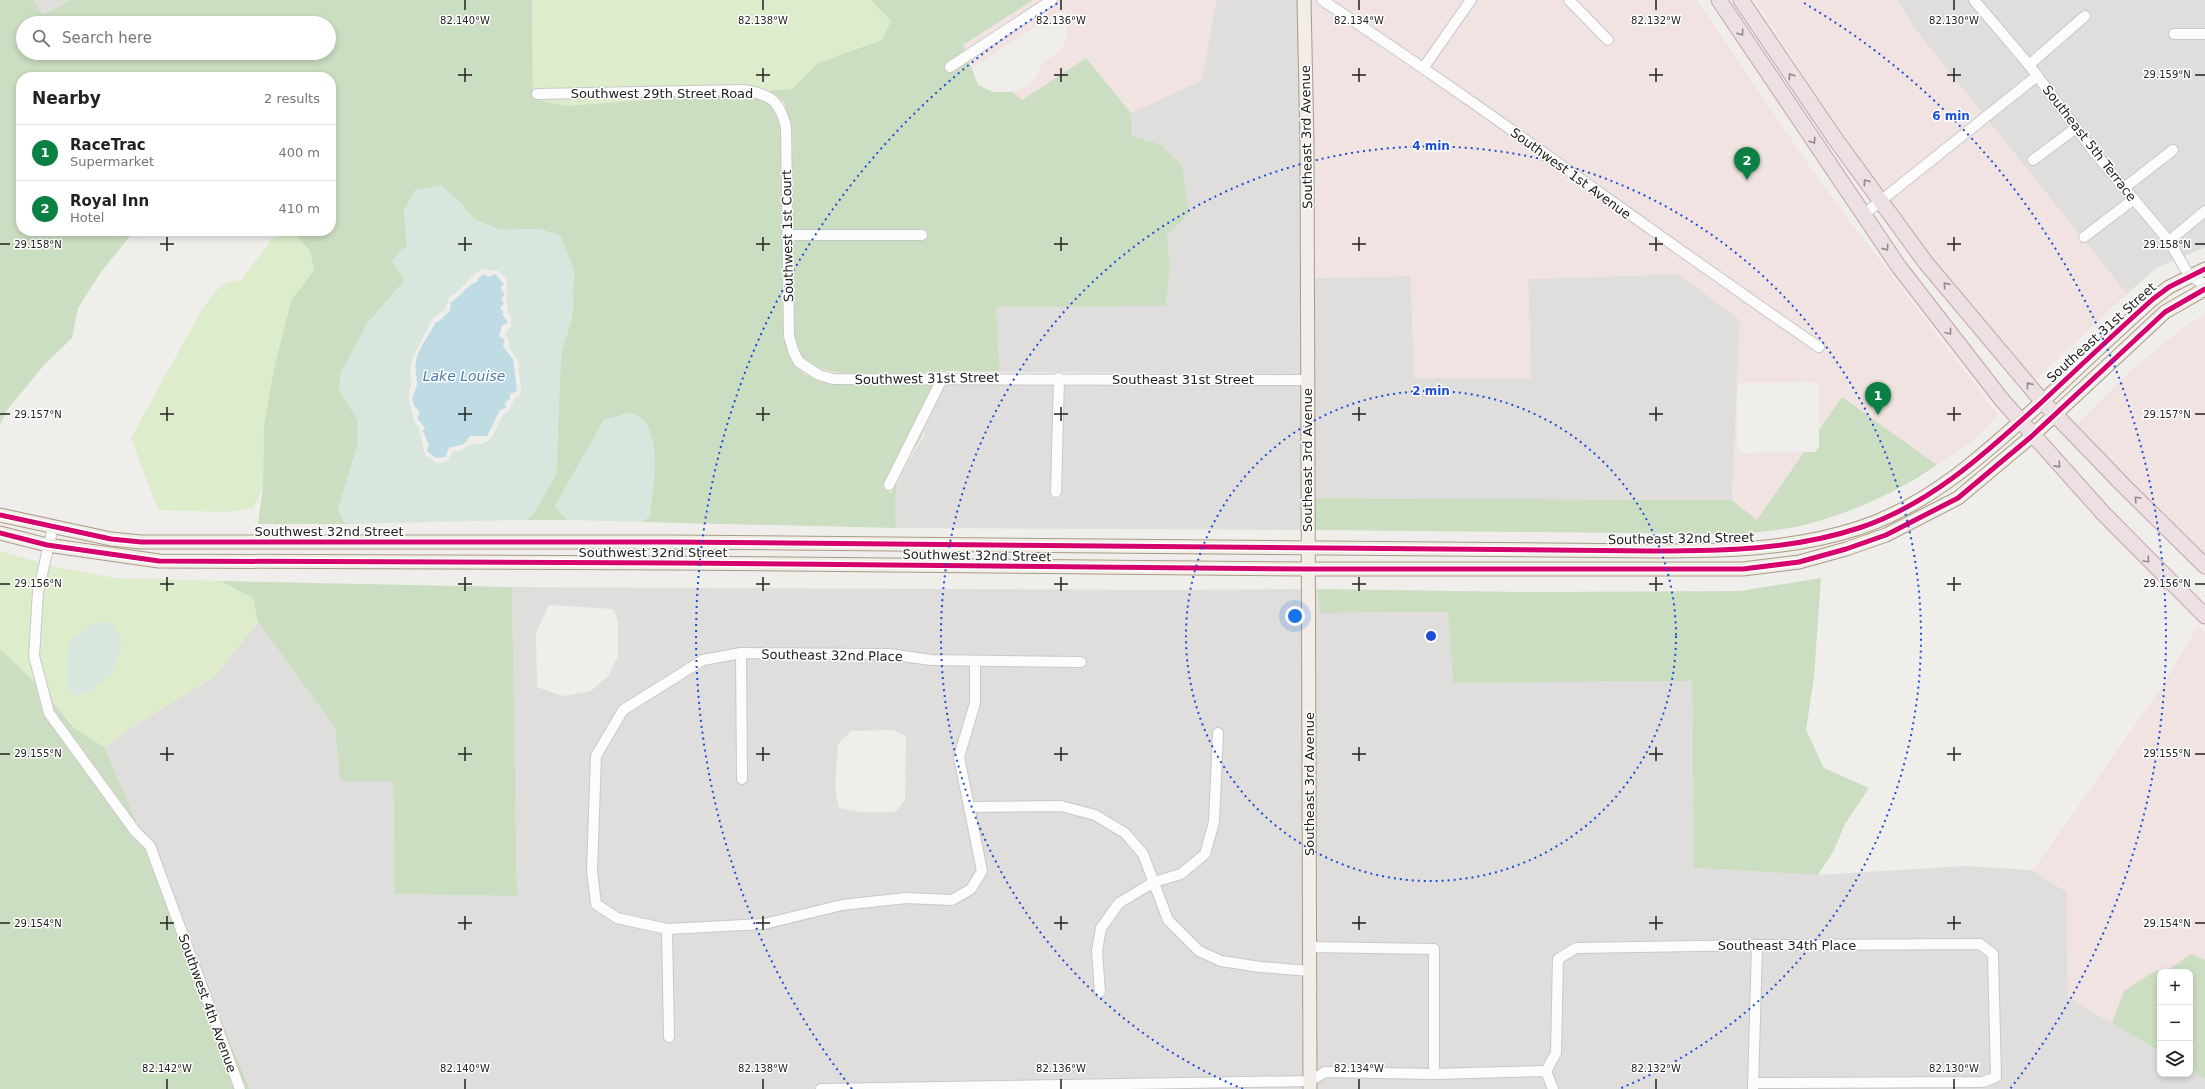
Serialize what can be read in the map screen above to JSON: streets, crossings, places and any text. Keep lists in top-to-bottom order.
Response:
{
  "streets": {
    "main road": [
      "Southeast 3rd Avenue",
      "Southeast 31st Street",
      "Southwest 32nd Street",
      "Southeast 32nd Street"
    ],
    "street": [
      "Southwest 29th Street Road",
      "Southeast 5th Terrace",
      "Southwest 1st Avenue",
      "Southwest 1st Court",
      "Southwest 31st Street",
      "Southeast 32nd Place",
      "Southeast 34th Place",
      "Southwest 4th Avenue"
    ]
  },
  "crossings": [
    ["Southwest 29th Street Road", "Southwest 1st Court"],
    ["Southeast 3rd Avenue", "Southeast 31st Street"],
    ["Southeast 3rd Avenue", "Southwest 32nd Street"],
    ["Southeast 3rd Avenue", "Southeast 32nd Street"],
    ["Southeast 5th Terrace", "Southeast 31st Street"],
    ["Southwest 1st Court", "Southwest 31st Street"],
    ["Southeast 31st Street", "Southwest 31st Street"],
    ["Southeast 31st Street", "Southeast 32nd Street"],
    ["Southwest 32nd Street", "Southeast 32nd Street"],
    ["Southwest 32nd Street", "Southwest 4th Avenue"]
  ],
  "water": ["Lake Louise"],
  "page": {
    "search": "Search here",
    "heading": ["Nearby", "2 results"],
    "list": [
      {
        "mark": "1",
        "name": "RaceTrac",
        "note": "Supermarket",
        "value": "400 m"
      },
      {
        "mark": "2",
        "name": "Royal Inn",
        "note": "Hotel",
        "value": "410 m"
      }
    ],
    "pins": ["2", "1"],
    "map_buttons": ["+", "−"]
  },
  "coordinates": [
    "82.140°W",
    "82.138°W",
    "82.136°W",
    "82.134°W",
    "82.132°W",
    "82.130°W",
    "29.159°N",
    "29.158°N",
    "29.157°N",
    "29.156°N",
    "29.155°N",
    "29.154°N",
    "82.142°W"
  ],
  "rings": ["6 min", "4 min", "2 min"]
}
